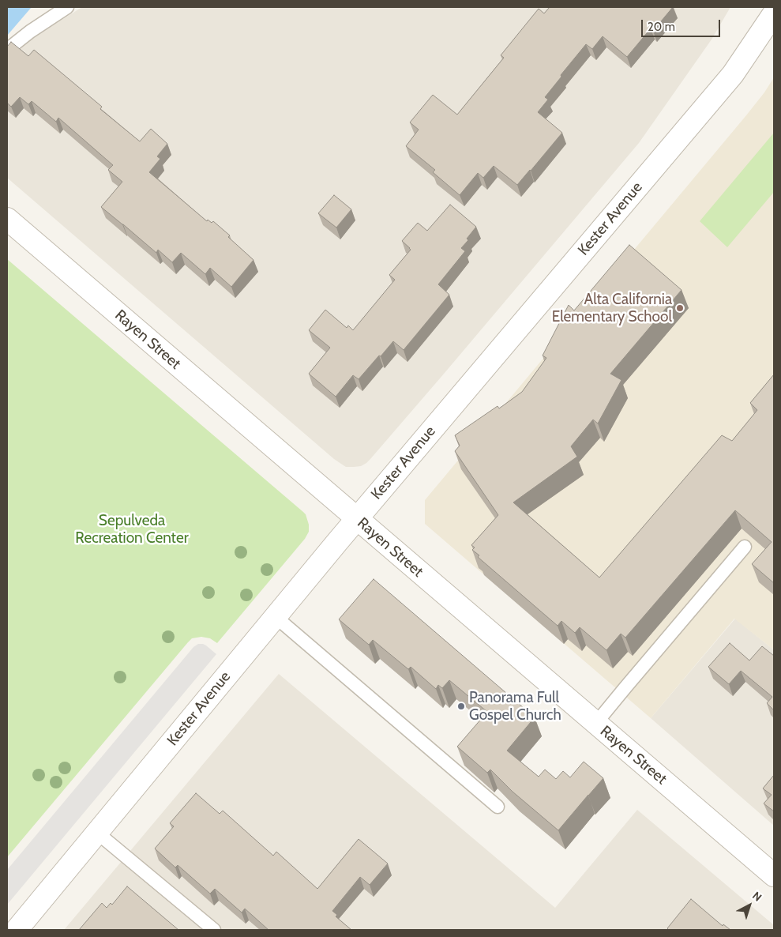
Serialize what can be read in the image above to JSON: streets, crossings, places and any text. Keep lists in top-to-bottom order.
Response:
{
  "streets": {
    "street": ["Kester Avenue", "Rayen Street"]
  },
  "crossings": [
    ["Kester Avenue", "Rayen Street"]
  ],
  "parks": ["Sepulveda Recreation Center"],
  "places": ["Alta California Elementary School", "Panorama Full Gospel Church"],
  "scale_bar": "20 m",
  "north": "top right"
}
